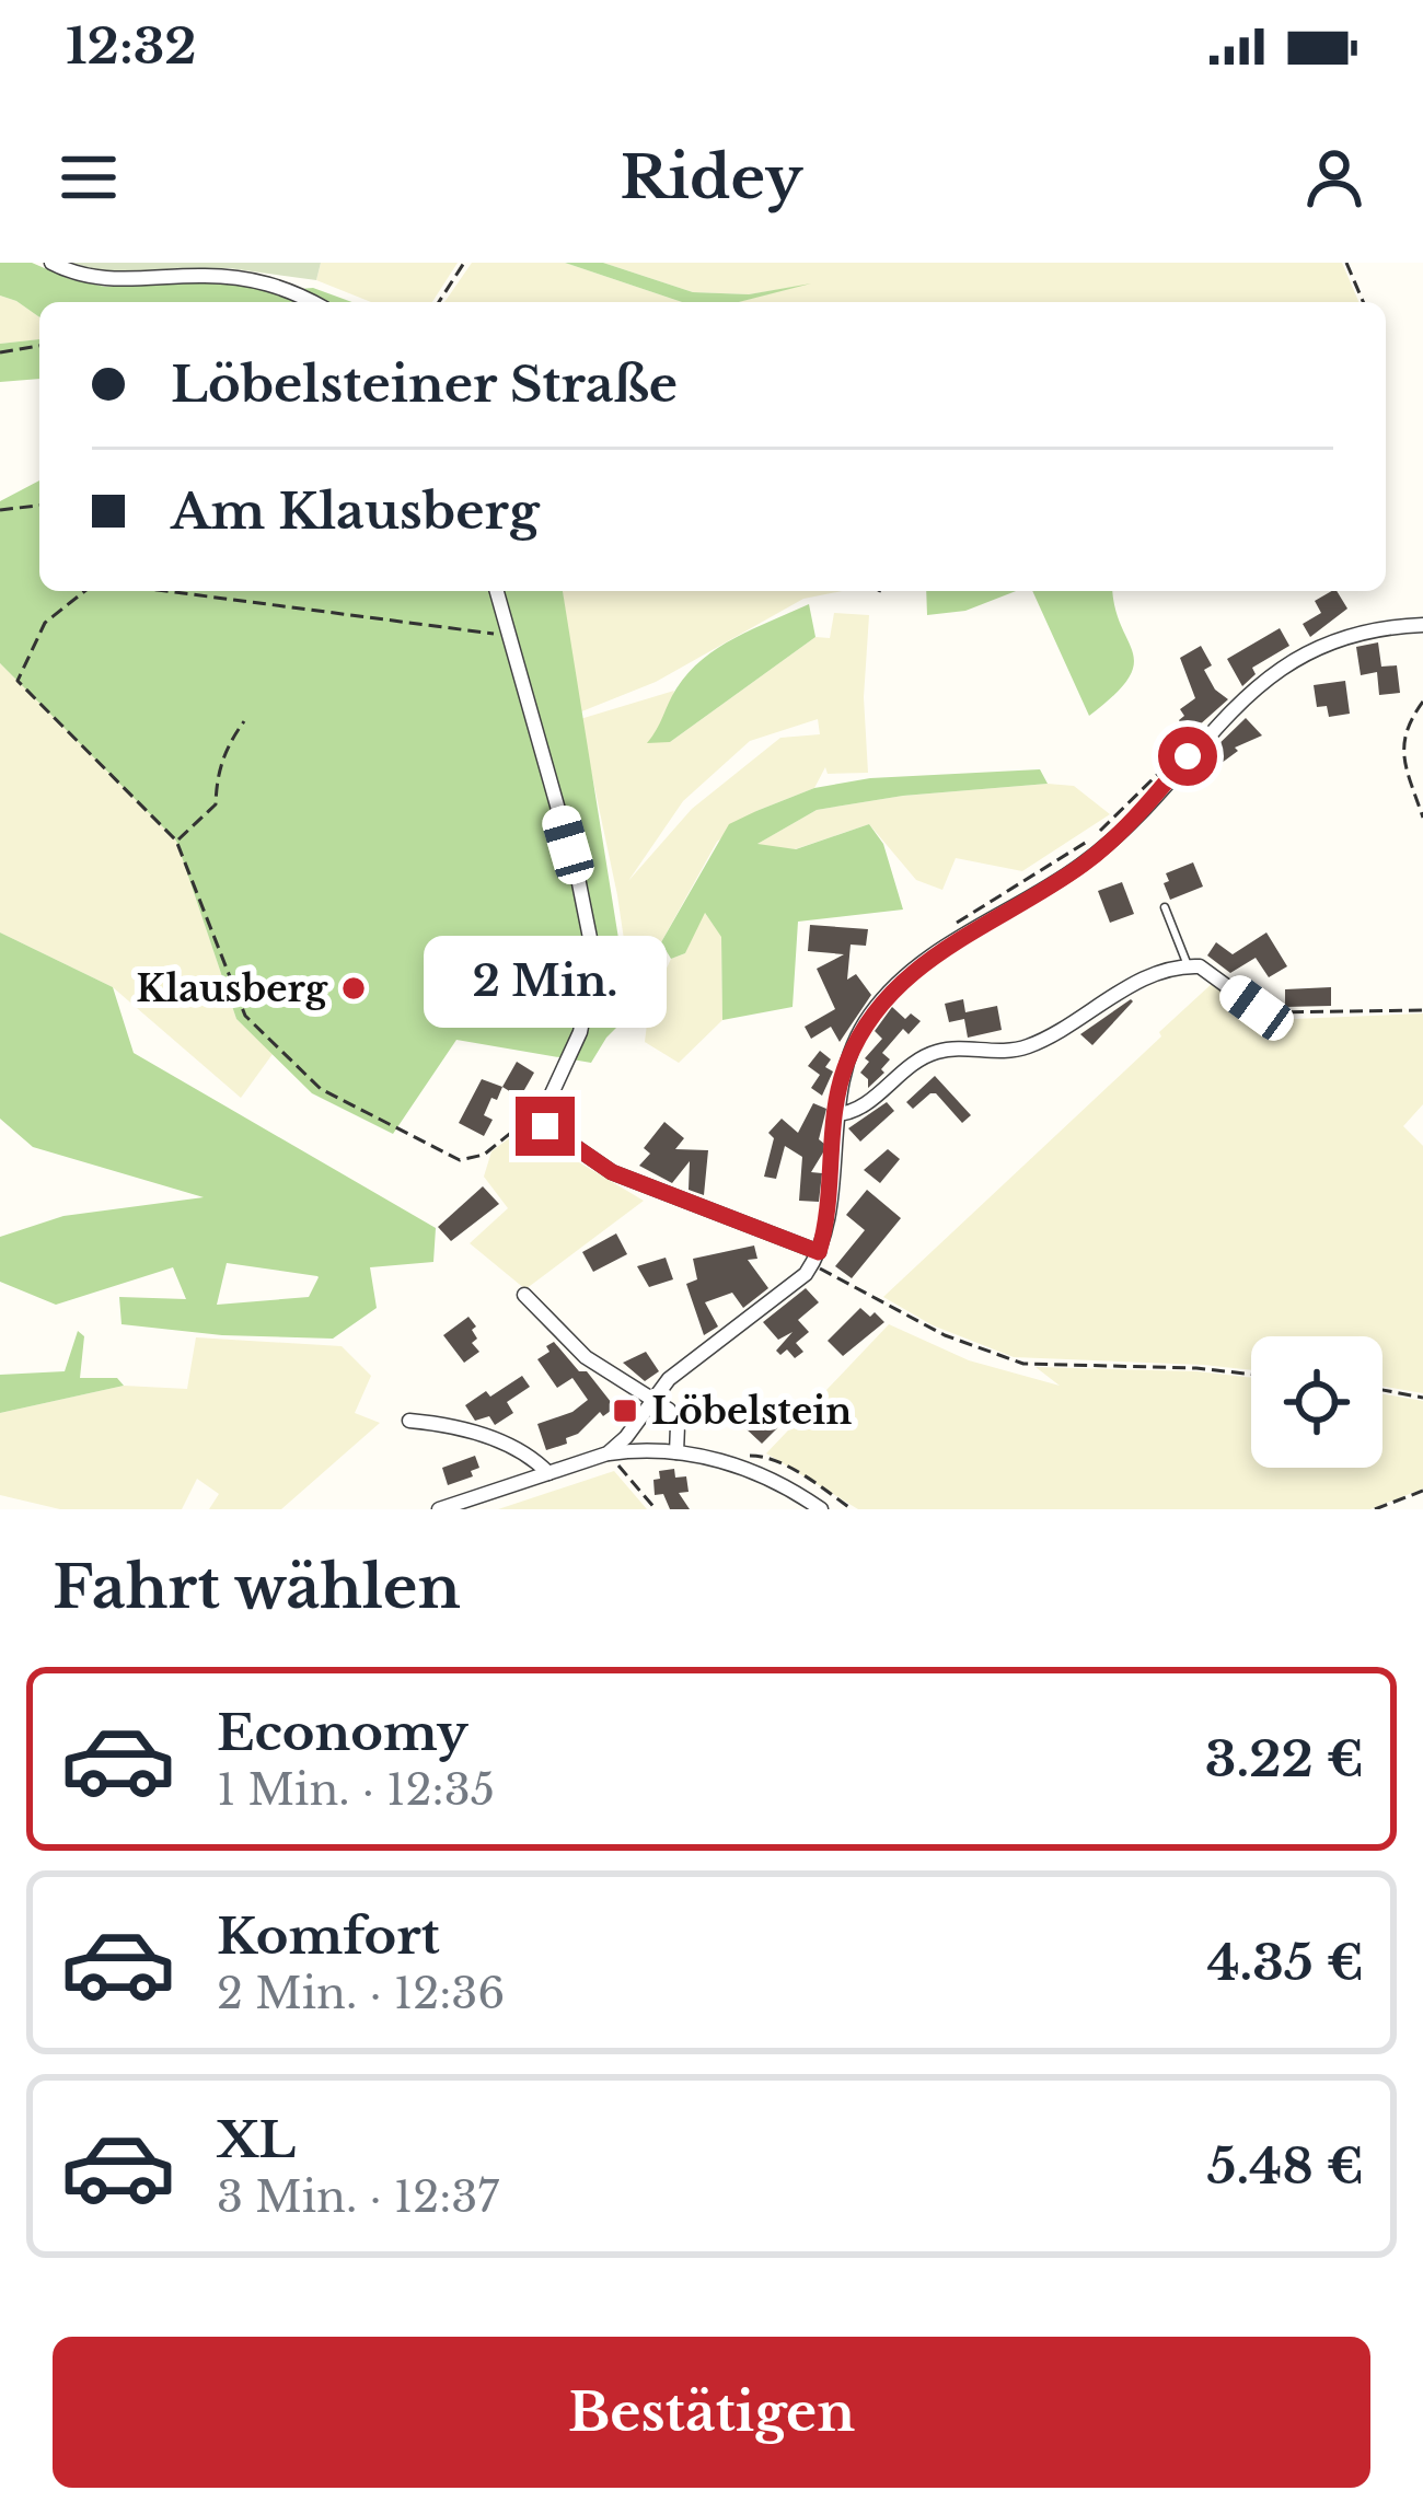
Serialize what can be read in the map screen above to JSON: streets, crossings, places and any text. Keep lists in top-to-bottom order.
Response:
{
  "places": {
    "other": ["Klausberg"],
    "transit": ["Löbelstein"]
  },
  "page": {
    "status": "12:32",
    "header": "Ridey",
    "banner": ["Löbelsteiner Straße", "Am Klausberg"],
    "bubble": "2 Min.",
    "heading": "Fahrt wählen",
    "list": [
      {
        "name": "Economy",
        "note": "1 Min. · 12:35",
        "value": "3.22 €"
      },
      {
        "name": "Komfort",
        "note": "2 Min. · 12:36",
        "value": "4.35 €"
      },
      {
        "name": "XL",
        "note": "3 Min. · 12:37",
        "value": "5.48 €"
      }
    ],
    "buttons": "Bestätigen"
  }
}
